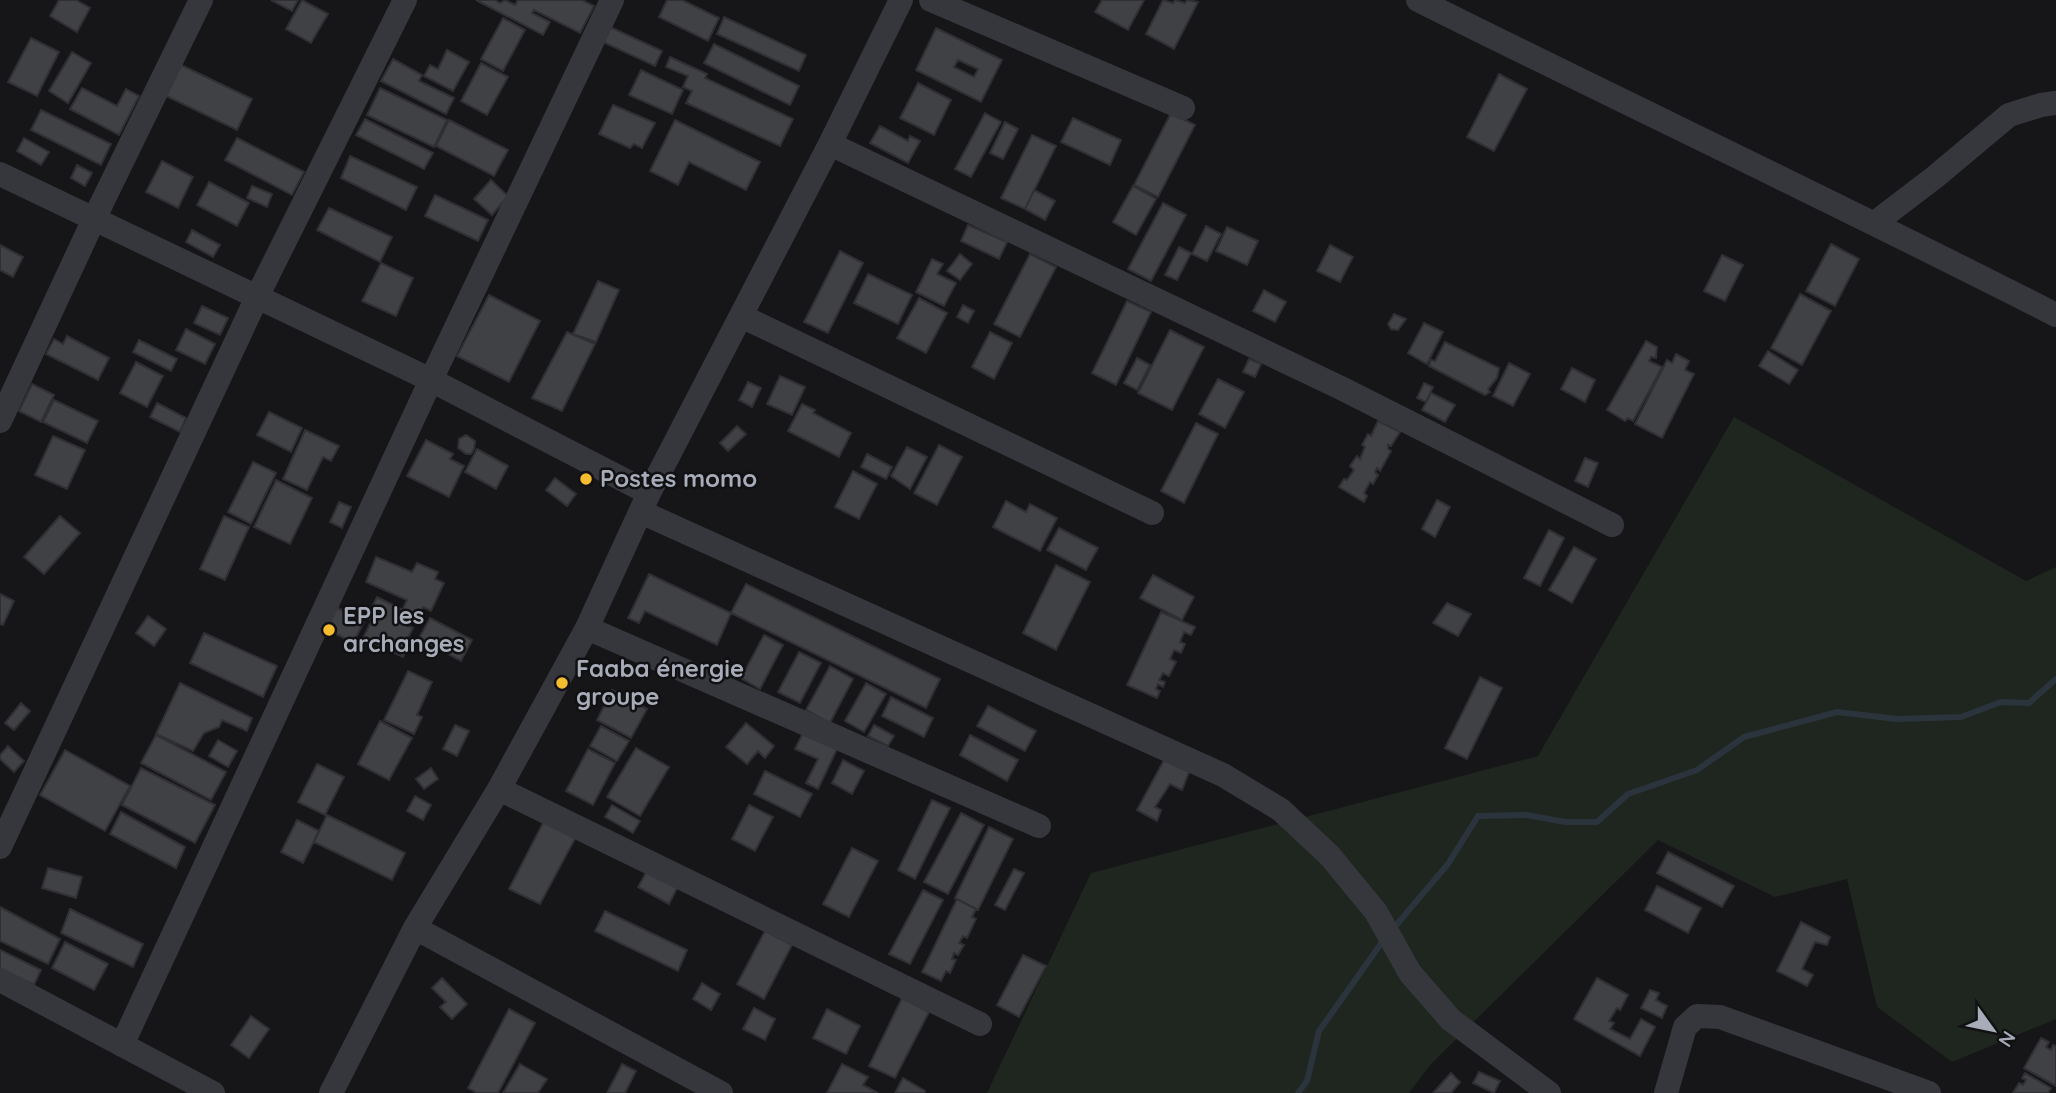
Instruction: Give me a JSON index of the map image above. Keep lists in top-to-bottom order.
{
  "places": ["Postes momo", "EPP les archanges", "Faaba énergie groupe"],
  "north": "bottom right"
}
